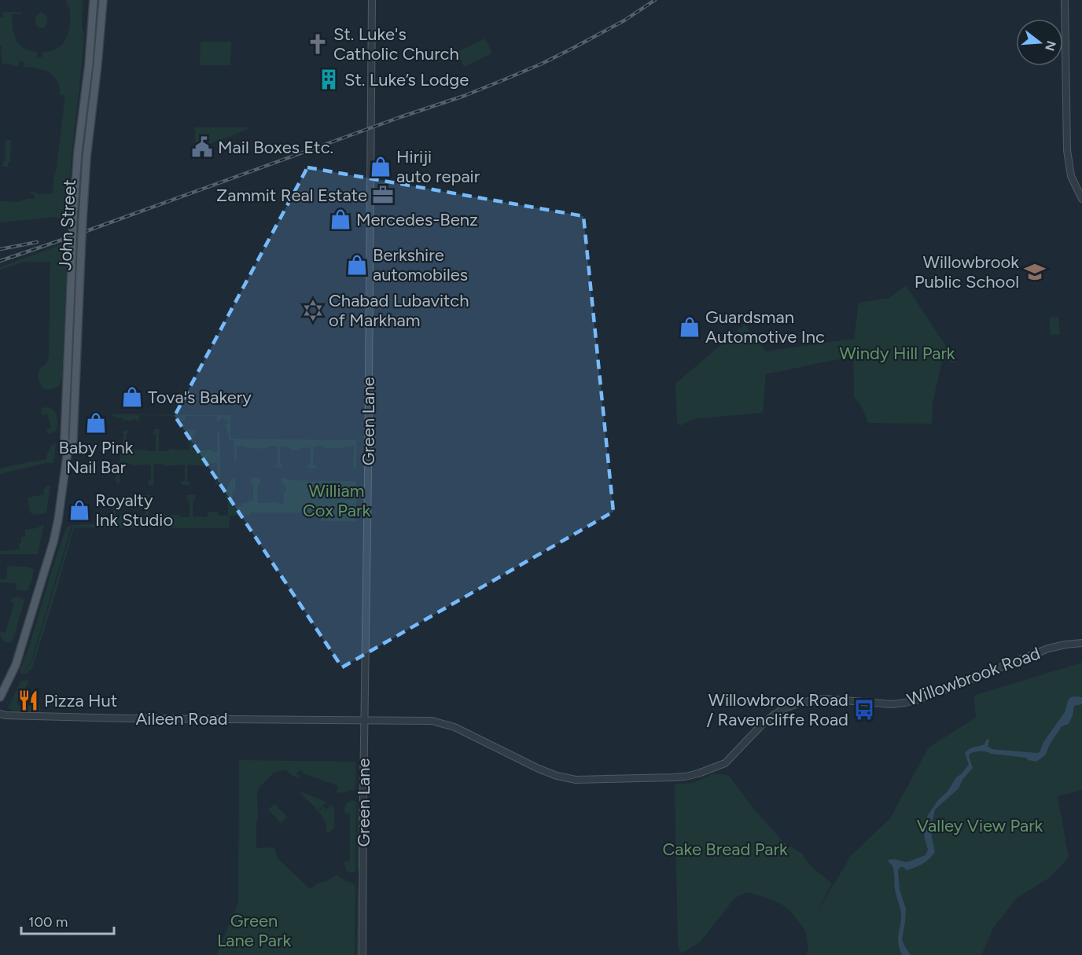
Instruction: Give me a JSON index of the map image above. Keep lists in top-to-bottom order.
{
  "streets": {
    "main road": ["John Street"],
    "street": ["Green Lane", "Willowbrook Road", "Aileen Road"]
  },
  "crossings": [
    ["Green Lane", "Willowbrook Road"],
    ["Green Lane", "Aileen Road"],
    ["Willowbrook Road", "Aileen Road"]
  ],
  "parks": [
    "Windy Hill Park",
    "William Cox Park",
    "Valley View Park",
    "Cake Bread Park",
    "Green Lane Park"
  ],
  "places": {
    "church": ["St. Luke's Catholic Church"],
    "building": ["St. Luke’s Lodge"],
    "public building": ["Mail Boxes Etc."],
    "shop": [
      "Hiriji auto repair",
      "Mercedes-Benz",
      "Berkshire automobiles",
      "Guardsman Automotive Inc",
      "Tova's Bakery",
      "Baby Pink Nail Bar",
      "Royalty Ink Studio"
    ],
    "office": ["Zammit Real Estate"],
    "school or university": ["Willowbrook Public School"],
    "synagogue": ["Chabad Lubavitch of Markham"],
    "restaurant": ["Pizza Hut"],
    "bus stop": ["Willowbrook Road / Ravencliffe Road"]
  },
  "scale_bar": "100 m",
  "north": "right"
}
